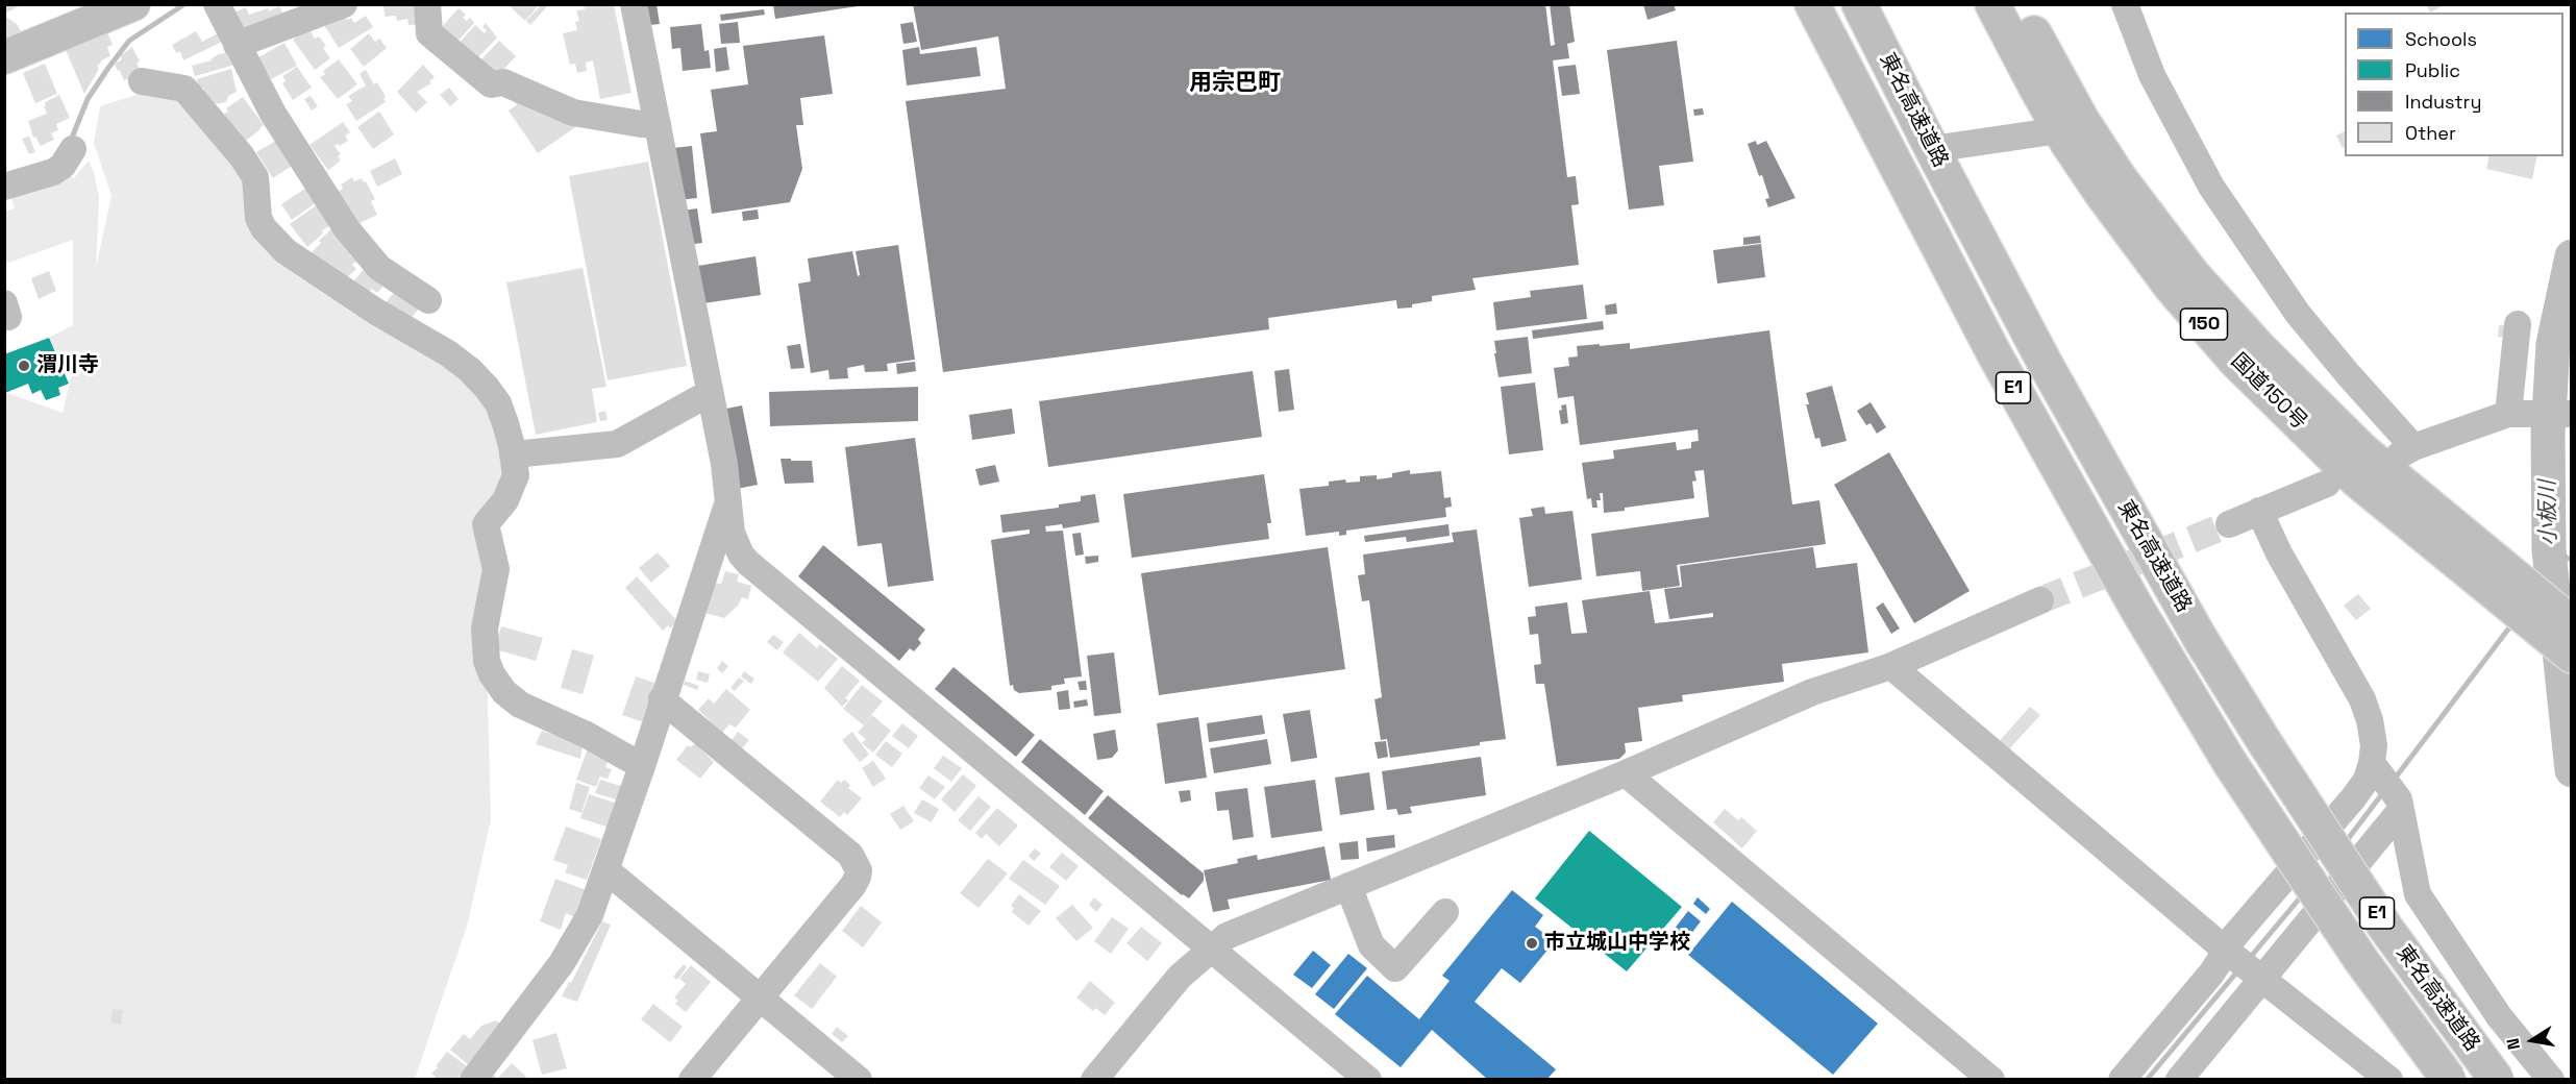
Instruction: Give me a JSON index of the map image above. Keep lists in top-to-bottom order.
{
  "streets": {
    "highway": [
      "東名高速道路",
      "150",
      "E1",
      "国道150号"
    ]
  },
  "districts": ["用宗巴町"],
  "water": ["小板川"],
  "places": ["渭川寺", "市立城山中学校"],
  "legend": [
    "Schools",
    "Public",
    "Industry",
    "Other"
  ],
  "north": "left"
}
